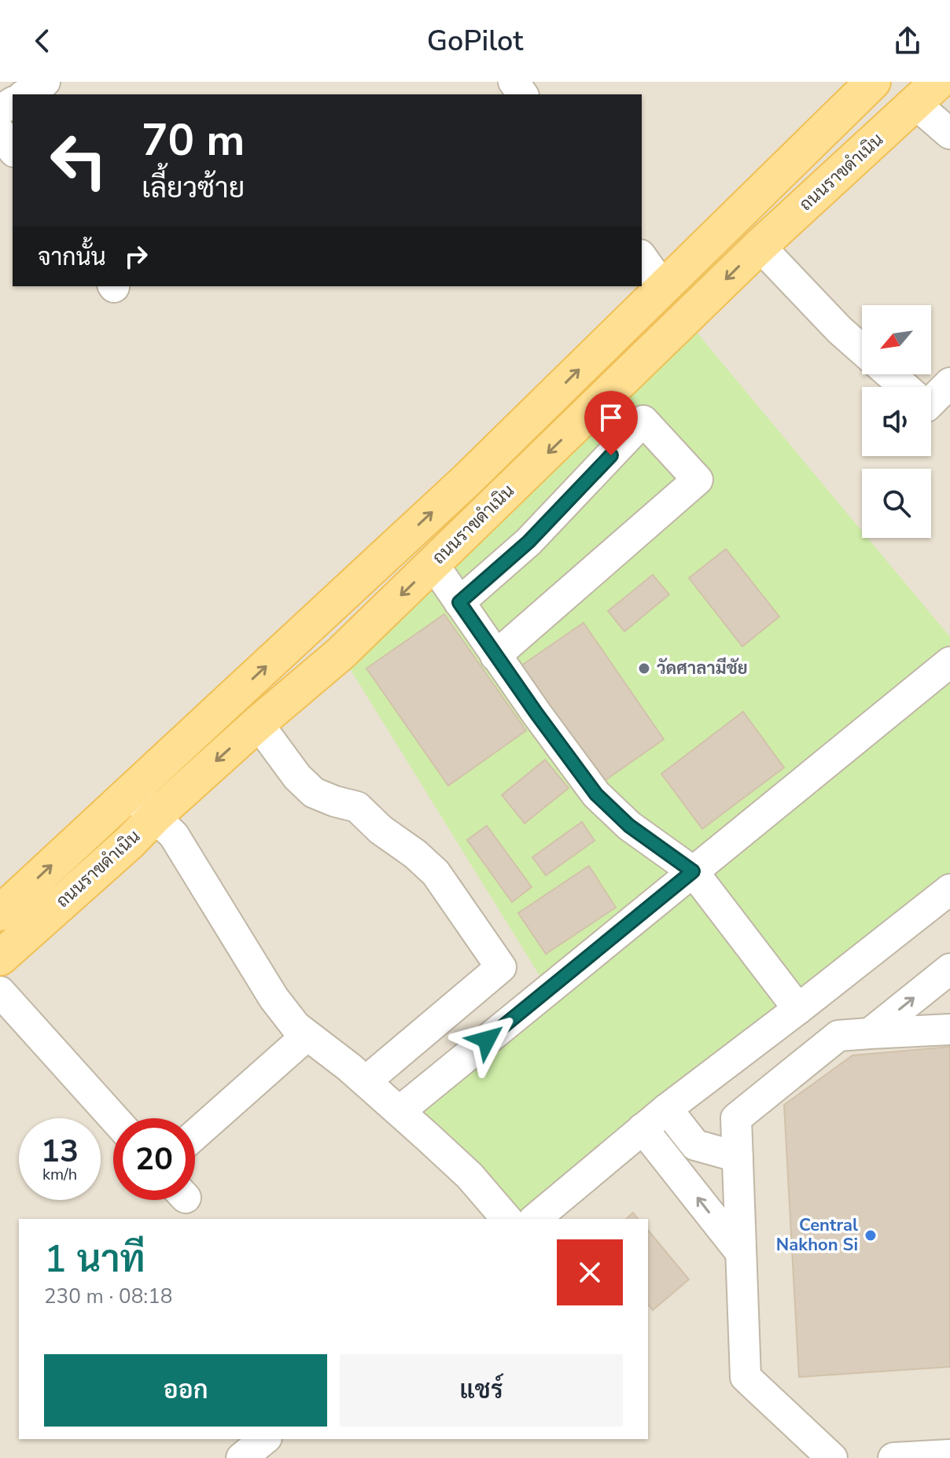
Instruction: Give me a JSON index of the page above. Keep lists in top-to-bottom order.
{
  "streets": {
    "main road": ["ถนนราขดำเนิน"]
  },
  "places": ["วัดศาลามีชัย", "Central Nakhon Si"],
  "north": "bottom left",
  "page": {
    "header": "GoPilot",
    "turn": ["70 m", "เลี้ยวซ้าย"],
    "then": "จากนั้น",
    "speed": "13 km/h",
    "limit": "20",
    "heading": ["1 นาที", "230 m · 08:18"],
    "buttons": ["ออก", "แชร์"]
  }
}
